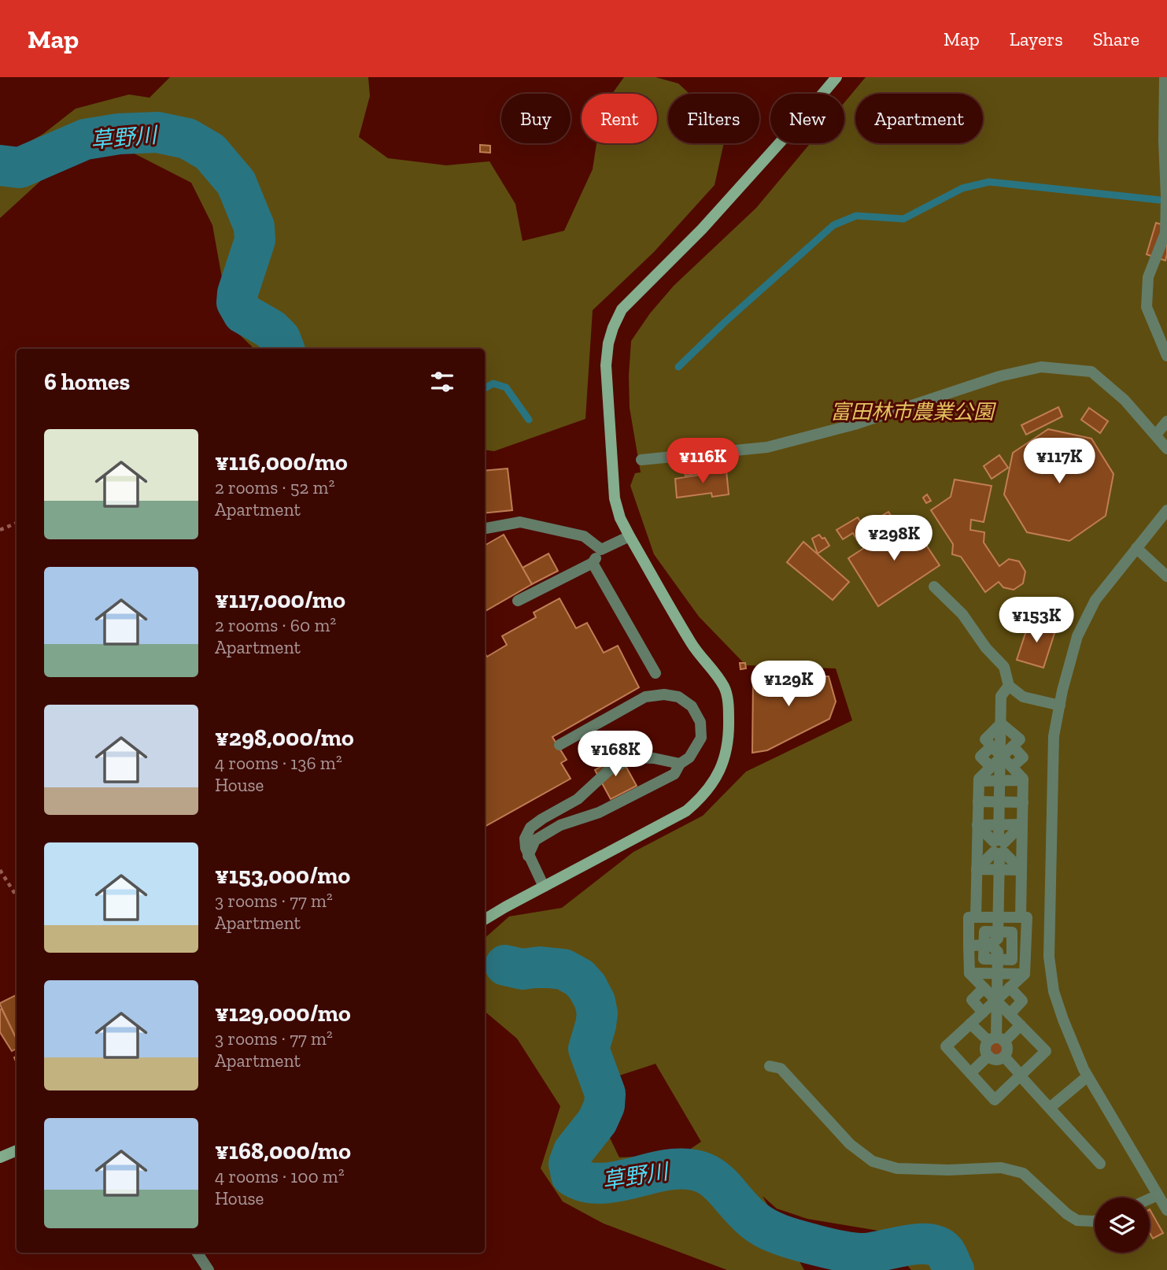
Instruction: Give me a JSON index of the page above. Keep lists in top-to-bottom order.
{
  "water": ["草野川"],
  "parks": ["富田林市農業公園"],
  "page": {
    "header": "Map",
    "nav": ["Map", "Layers", "Share"],
    "chip": [
      "Buy",
      "Rent",
      "Filters",
      "New",
      "Apartment"
    ],
    "heading": "6 homes",
    "list": [
      {
        "name": "¥116,000/mo",
        "note": "2 rooms · 52 m² · Apartment"
      },
      {
        "name": "¥117,000/mo",
        "note": "2 rooms · 60 m² · Apartment"
      },
      {
        "name": "¥298,000/mo",
        "note": "4 rooms · 136 m² · House"
      },
      {
        "name": "¥153,000/mo",
        "note": "3 rooms · 77 m² · Apartment"
      },
      {
        "name": "¥129,000/mo",
        "note": "3 rooms · 77 m² · Apartment"
      },
      {
        "name": "¥168,000/mo",
        "note": "4 rooms · 100 m² · House"
      }
    ],
    "price": [
      "¥116K",
      "¥117K",
      "¥298K",
      "¥153K",
      "¥129K",
      "¥168K"
    ]
  }
}
